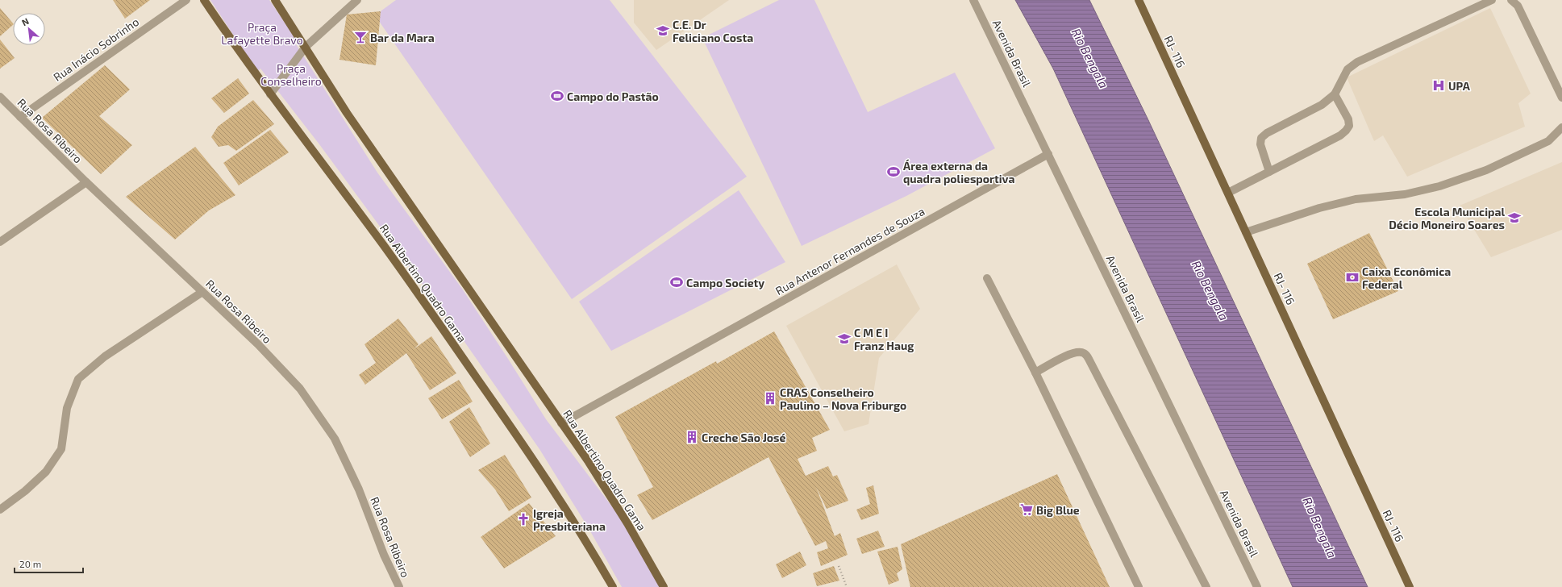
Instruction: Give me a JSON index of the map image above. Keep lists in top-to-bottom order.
{
  "streets": {
    "main road": ["RJ- 116", "Rua Albertino Quadro Gama"],
    "street": [
      "Rua Inácio Sobrinho",
      "Avenida Brasil",
      "Rua Rosa Ribeiro",
      "Rua Antenor Fernandes de Souza"
    ]
  },
  "crossings": [
    ["Rua Inácio Sobrinho", "Rua Rosa Ribeiro"],
    ["Avenida Brasil", "Rua Antenor Fernandes de Souza"],
    ["Rua Antenor Fernandes de Souza", "Rua Albertino Quadro Gama"]
  ],
  "water": ["Rio Bengala"],
  "parks": ["Praça Lafayette Bravo", "Praça Conselheiro"],
  "places": {
    "school or university": ["C.E. Dr Feliciano Costa", "Escola Municipal Décio Moneiro Soares", "C M E I Franz Haug"],
    "bar": ["Bar da Mara"],
    "hospital": ["UPA"],
    "sports": ["Campo do Pastão", "Área externa da quadra poliesportiva", "Campo Society"],
    "bank": ["Caixa Econômica Federal"],
    "building": ["CRAS Conselheiro Paulino – Nova Friburgo", "Creche São José"],
    "supermarket": ["Big Blue"],
    "church": ["Igreja Presbiteriana"]
  },
  "scale_bar": "20 m",
  "north": "top left"
}
